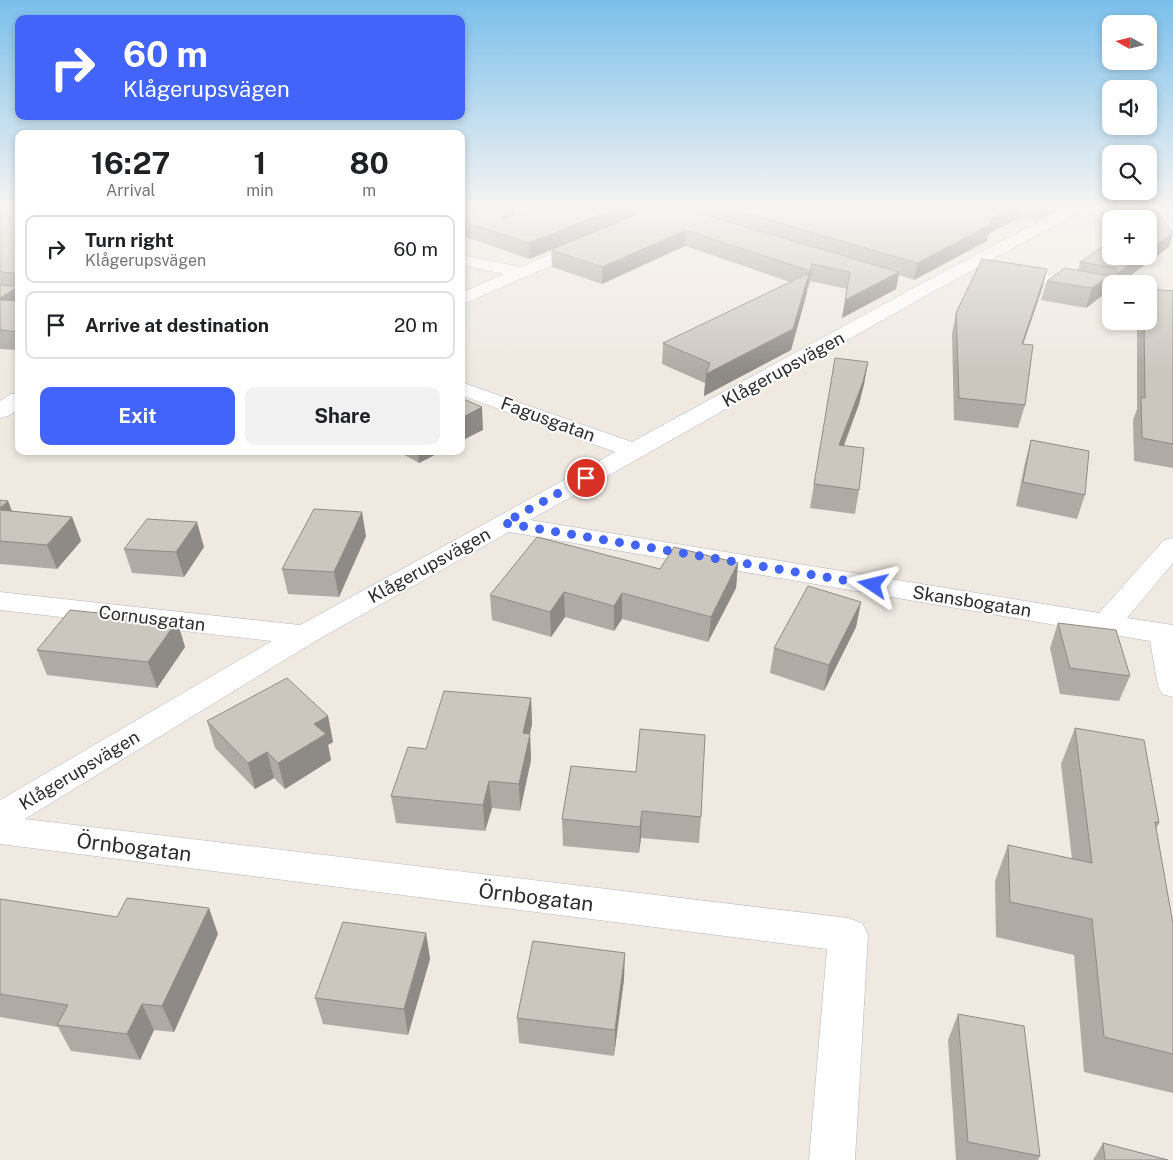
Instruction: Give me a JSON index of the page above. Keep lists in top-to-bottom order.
{
  "streets": {
    "street": [
      "Klågerupsvägen",
      "Fagusgatan",
      "Skansbogatan",
      "Cornusgatan",
      "Örnbogatan"
    ]
  },
  "crossings": [
    ["Klågerupsvägen", "Fagusgatan"],
    ["Klågerupsvägen", "Skansbogatan"],
    ["Klågerupsvägen", "Cornusgatan"]
  ],
  "north": "left",
  "page": {
    "map_buttons": ["+", "−"],
    "turn": ["60 m", "Klågerupsvägen"],
    "eta": [
      "16:27",
      "Arrival",
      "1",
      "min",
      "80",
      "m"
    ],
    "list": [
      {
        "name": "Turn right",
        "note": "Klågerupsvägen",
        "value": "60 m"
      },
      {
        "name": "Arrive at destination",
        "value": "20 m"
      }
    ],
    "buttons": ["Exit", "Share"]
  }
}
